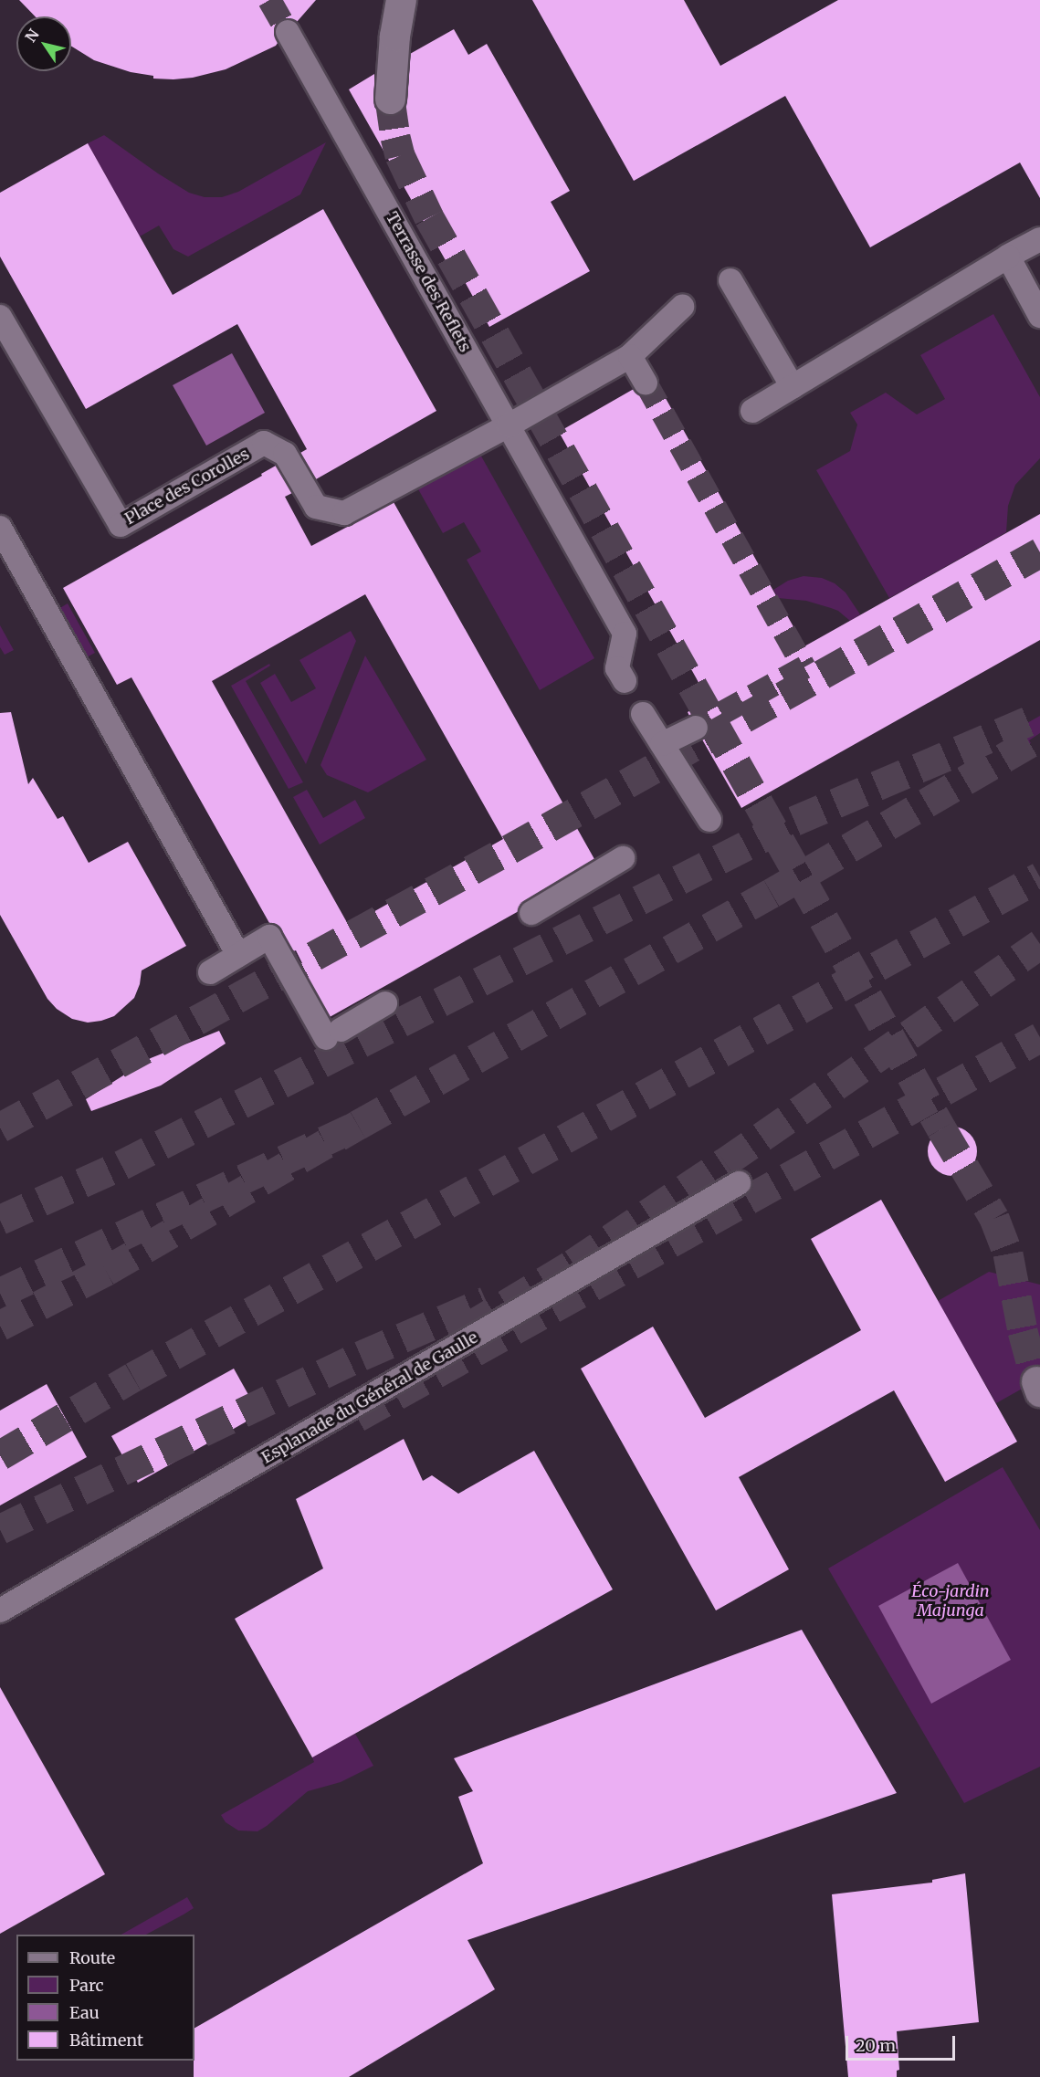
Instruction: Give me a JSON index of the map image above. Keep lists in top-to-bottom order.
{
  "streets": {
    "street": ["Terrasse des Reflets", "Place des Corolles", "Esplanade du Général de Gaulle"]
  },
  "crossings": [
    ["Terrasse des Reflets", "Place des Corolles"]
  ],
  "parks": ["Éco-jardin Majunga"],
  "legend": [
    "Route",
    "Parc",
    "Eau",
    "Bâtiment"
  ],
  "scale_bar": "20 m",
  "north": "top left"
}
